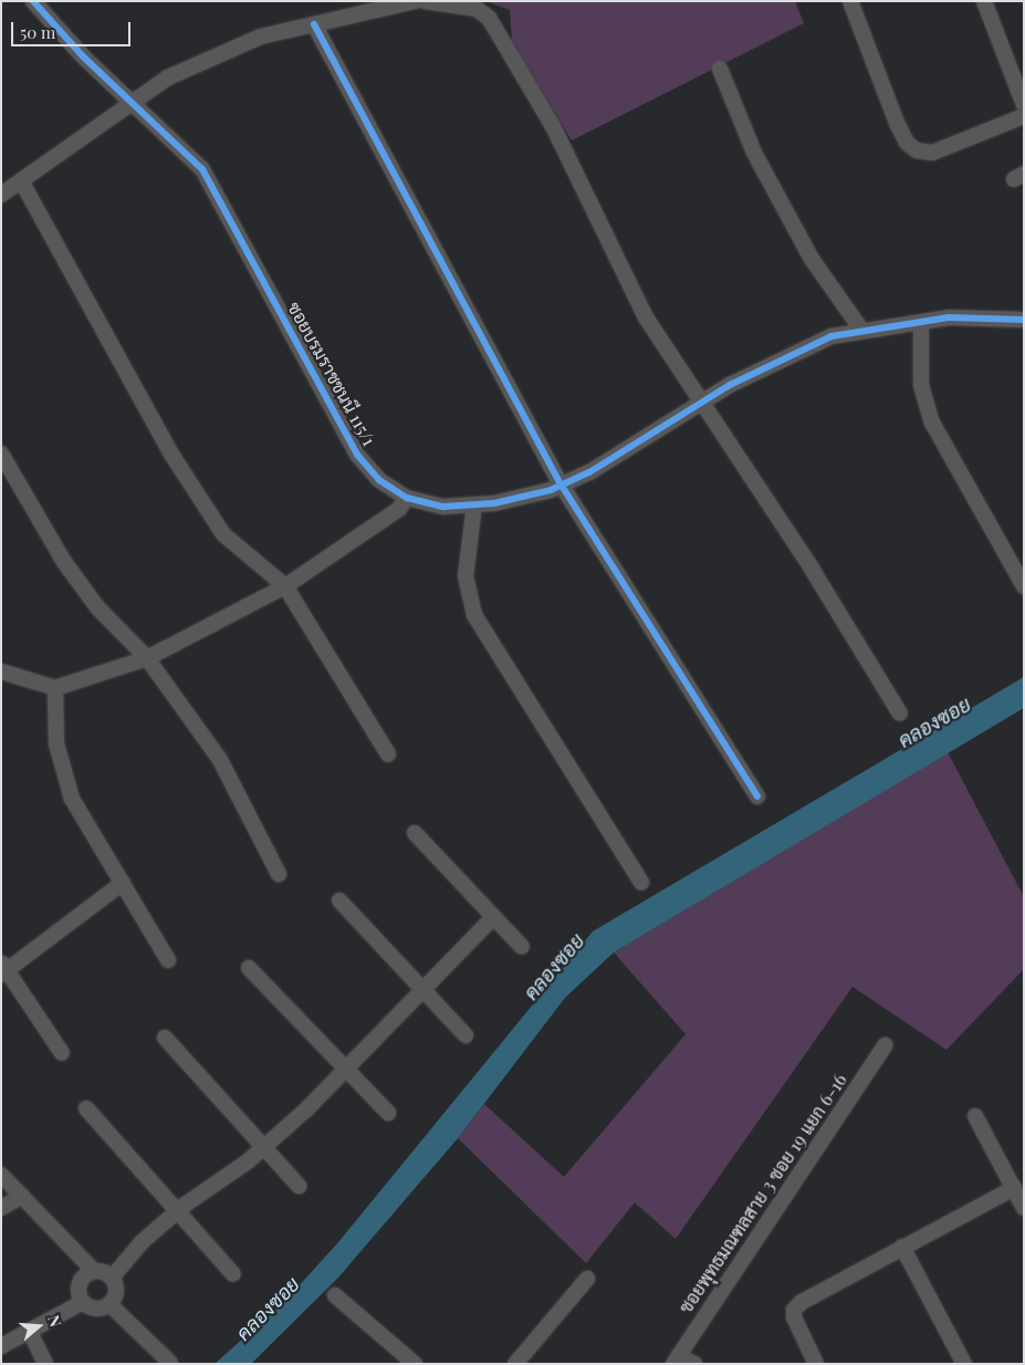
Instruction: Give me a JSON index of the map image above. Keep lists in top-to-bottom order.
{
  "streets": {
    "street": ["ซอยบรมราชชนนี 115/1", "ซอยพุทธมณฑลสาย 3 ซอย 19 แยก 6-16"]
  },
  "water": ["คลองซอย"],
  "scale_bar": "50 m",
  "north": "right"
}
